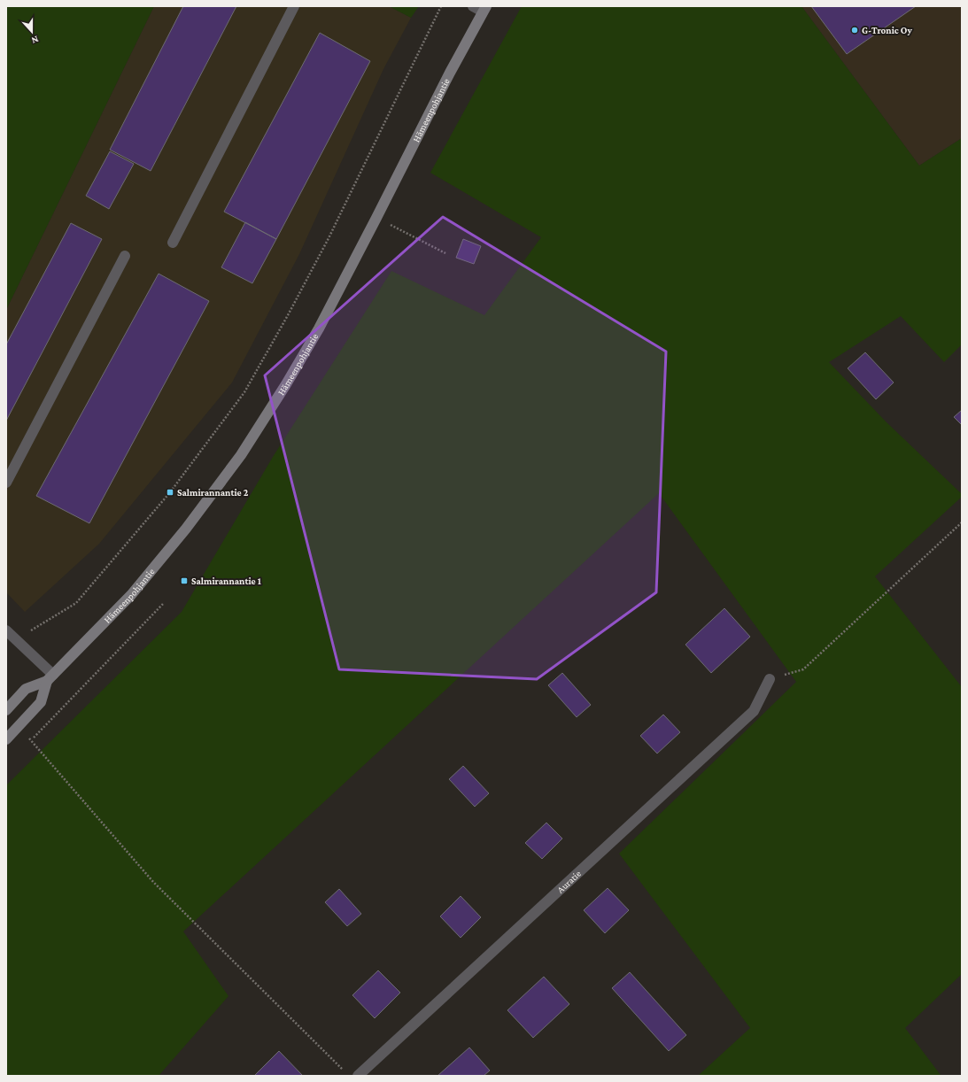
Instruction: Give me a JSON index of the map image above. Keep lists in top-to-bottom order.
{
  "streets": {
    "main road": ["Hämeenpohjantie"],
    "street": ["Auratie"]
  },
  "places": {
    "other": ["G-Tronic Oy"],
    "transit": ["Salmirannantie 2", "Salmirannantie 1"]
  },
  "north": "bottom"
}
